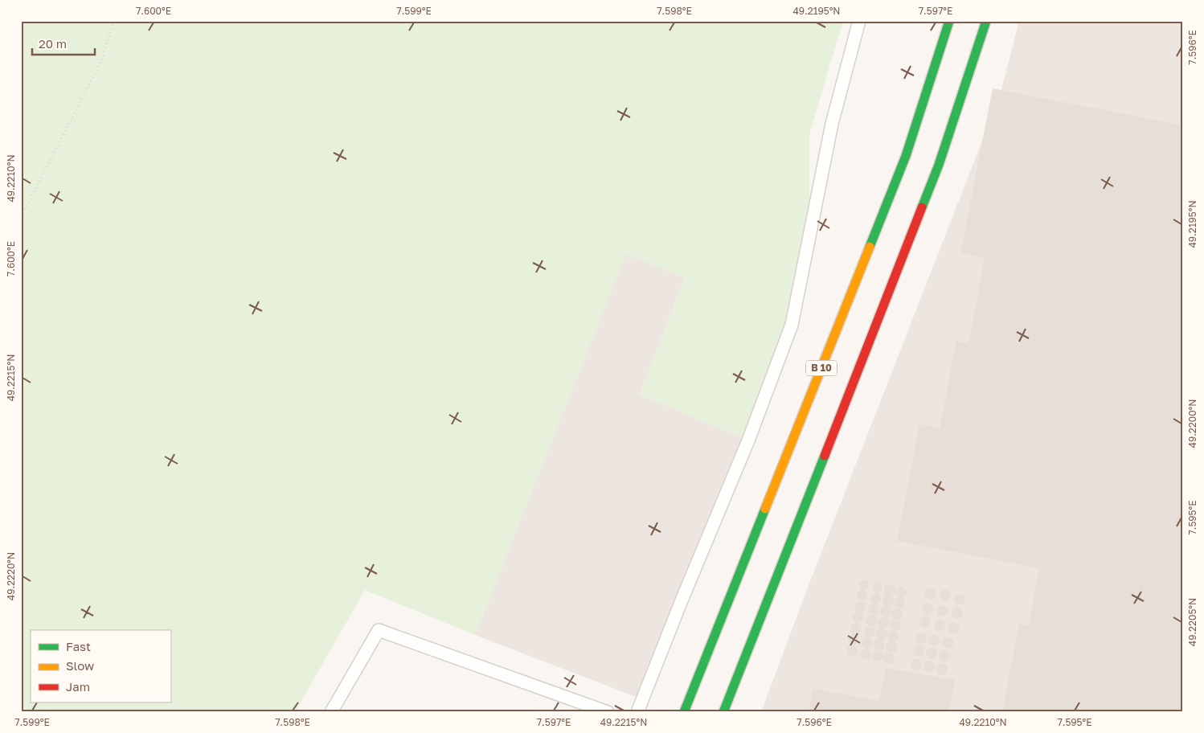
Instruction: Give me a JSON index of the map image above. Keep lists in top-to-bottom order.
{
  "streets": {
    "highway": ["B 10"]
  },
  "legend": ["Fast", "Slow", "Jam"],
  "scale_bar": "20 m",
  "coordinates": [
    "7.600°E",
    "7.599°E",
    "7.598°E",
    "49.2195°N",
    "7.597°E",
    "7.596°E",
    "49.2210°N",
    "49.2215°N",
    "49.2200°N",
    "7.595°E",
    "49.2220°N",
    "49.2205°N"
  ]
}
